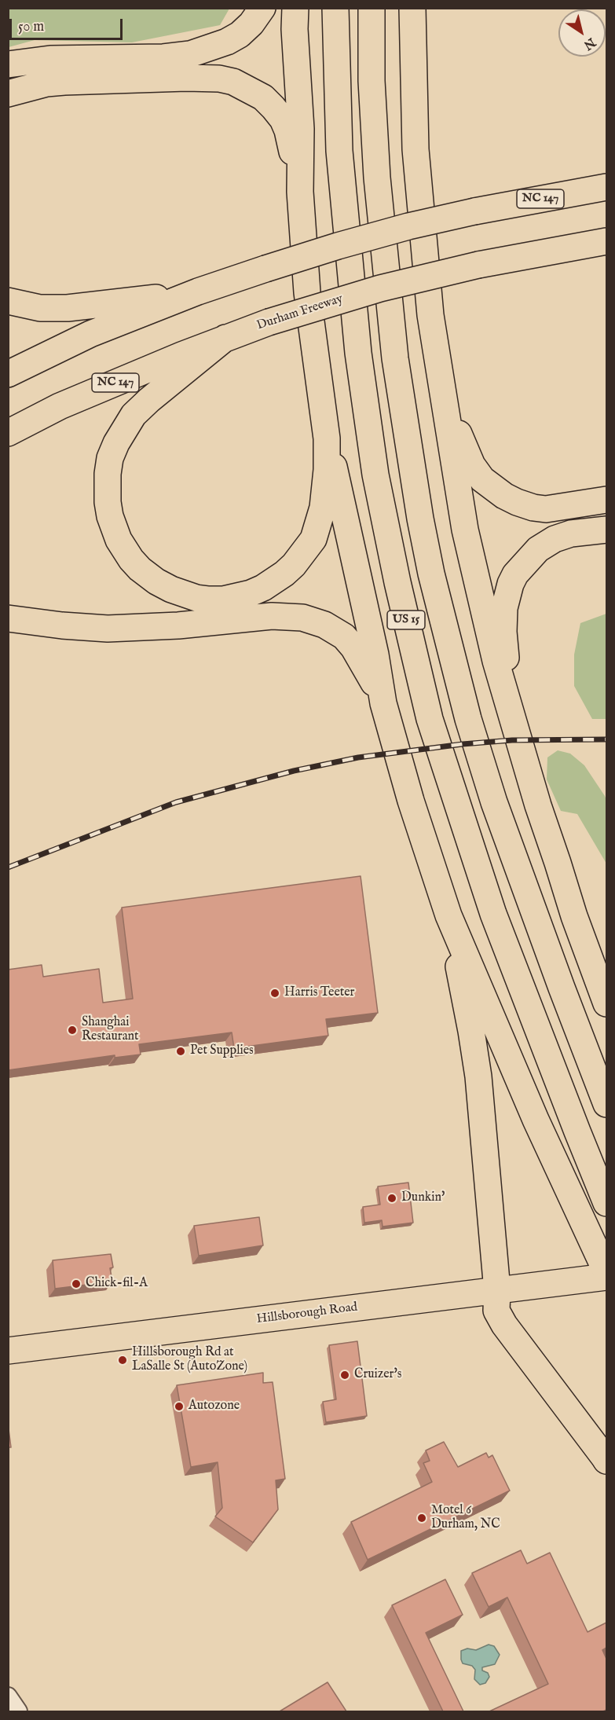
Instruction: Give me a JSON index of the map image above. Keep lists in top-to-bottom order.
{
  "streets": {
    "main road": [
      "NC 147",
      "Durham Freeway",
      "US 15",
      "Hillsborough Road"
    ]
  },
  "places": [
    "Harris Teeter",
    "Shanghai Restaurant",
    "Pet Supplies",
    "Dunkin'",
    "Chick-fil-A",
    "Hillsborough Rd at LaSalle St (AutoZone)",
    "Cruizer's",
    "Autozone",
    "Motel 6 Durham, NC"
  ],
  "scale_bar": "50 m",
  "north": "bottom right"
}
